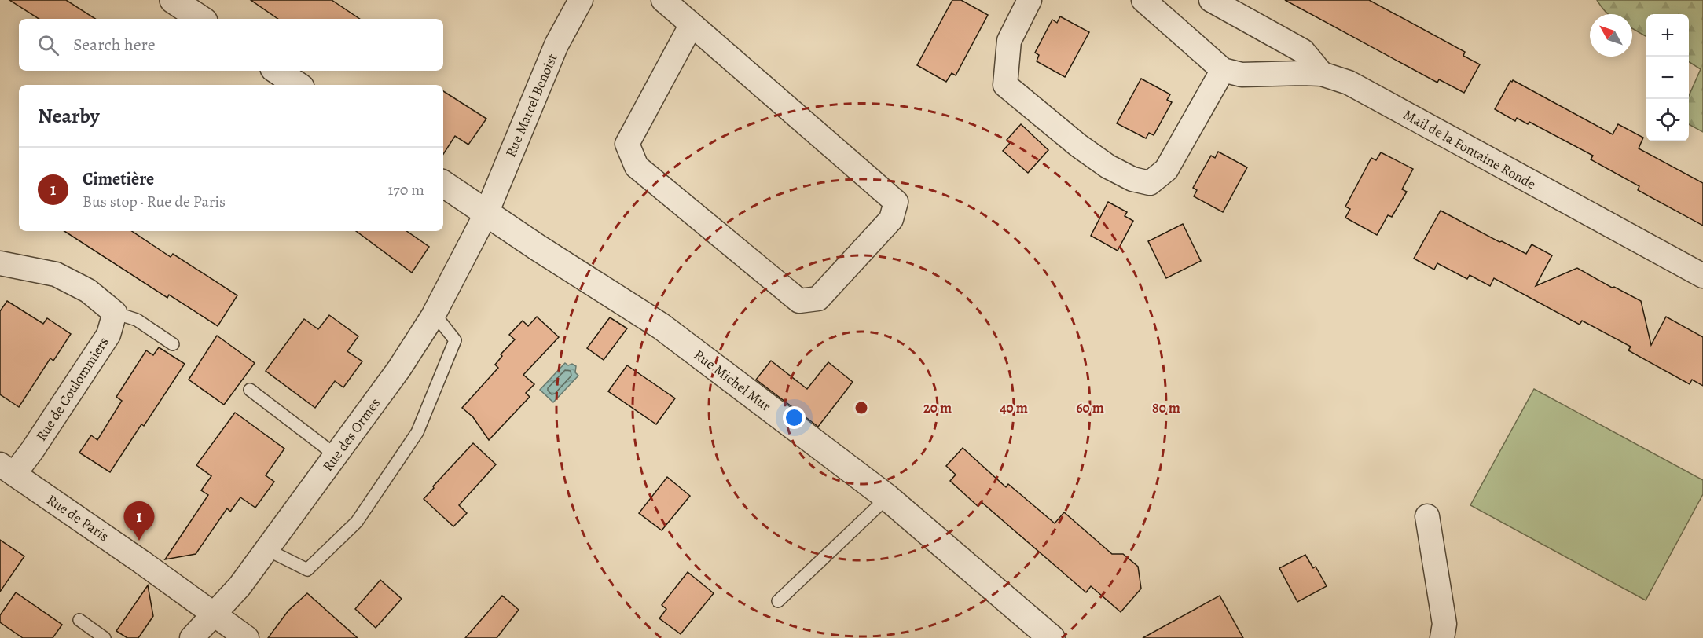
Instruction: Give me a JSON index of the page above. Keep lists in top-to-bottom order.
{
  "streets": {
    "street": [
      "Rue Marcel Benoist",
      "Mail de la Fontaine Ronde",
      "Rue Michel Mur",
      "Rue de Coulommiers",
      "Rue des Ormes",
      "Rue de Paris"
    ]
  },
  "crossings": [
    ["Rue Marcel Benoist", "Rue Michel Mur"],
    ["Rue Marcel Benoist", "Rue des Ormes"],
    ["Rue Michel Mur", "Rue des Ormes"],
    ["Rue de Coulommiers", "Rue de Paris"],
    ["Rue des Ormes", "Rue de Paris"]
  ],
  "north": "top left",
  "page": {
    "map_buttons": ["+", "−"],
    "search": "Search here",
    "heading": "Nearby",
    "list": [
      {
        "mark": "1",
        "name": "Cimetière",
        "note": "Bus stop · Rue de Paris",
        "value": "170 m"
      }
    ],
    "pins": "1"
  },
  "rings": [
    "20 m",
    "40 m",
    "60 m",
    "80 m"
  ]
}
